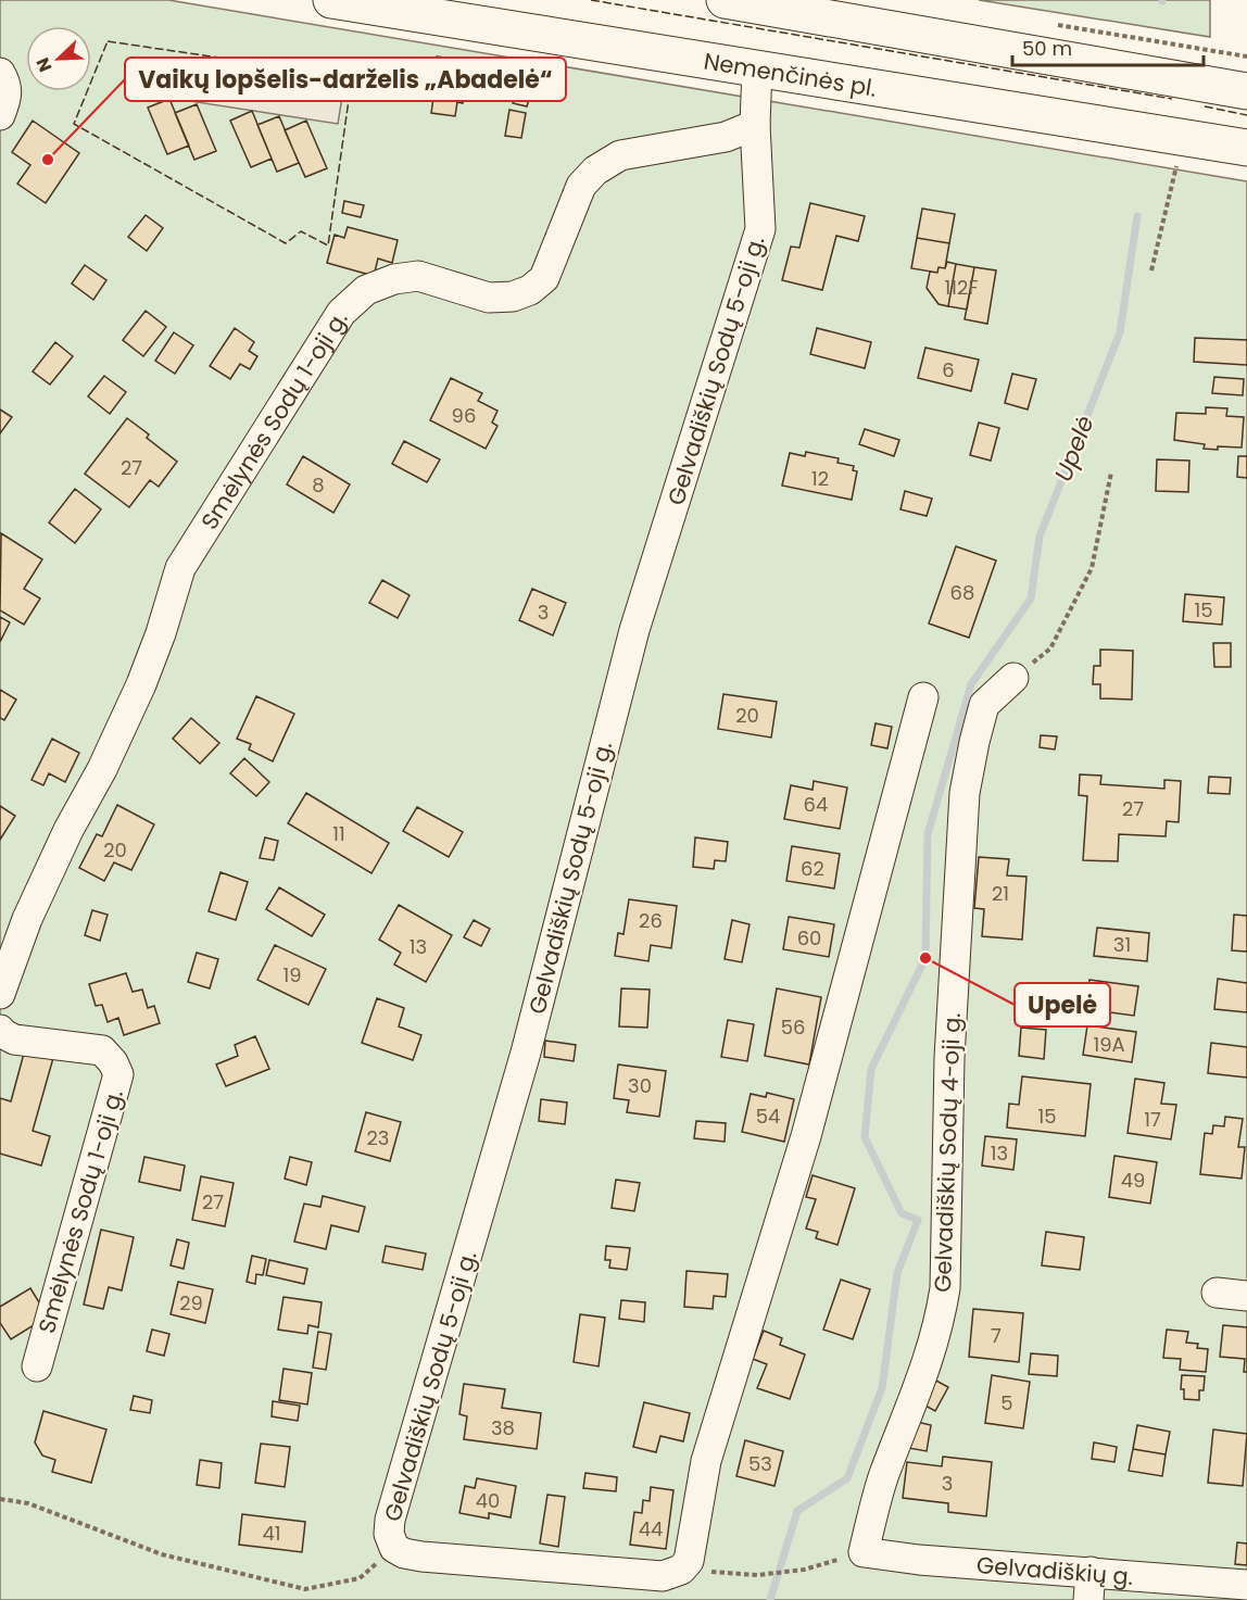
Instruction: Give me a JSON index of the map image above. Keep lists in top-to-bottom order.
{
  "streets": {
    "main road": ["Nemenčinės pl."],
    "street": [
      "Gelvadiškių Sodų 5-oji g.",
      "Smėlynės Sodų 1-oji g.",
      "Gelvadiškių Sodų 4-oji g.",
      "Gelvadiškių g."
    ]
  },
  "crossings": [
    ["Nemenčinės pl.", "Gelvadiškių Sodų 5-oji g."],
    ["Gelvadiškių Sodų 5-oji g.", "Smėlynės Sodų 1-oji g."],
    ["Gelvadiškių Sodų 4-oji g.", "Gelvadiškių g."]
  ],
  "water": ["Upelė"],
  "places": ["Vaikų lopšelis-darželis „Abadelė“", "Upelė"],
  "house_numbers": [
    "112F",
    "6",
    "96",
    "27",
    "12",
    "8",
    "68",
    "15",
    "3",
    "20",
    "64",
    "27",
    "11",
    "20",
    "62",
    "21",
    "26",
    "60",
    "31",
    "13",
    "19",
    "56",
    "19A",
    "30",
    "54",
    "15",
    "17",
    "23",
    "13",
    "49",
    "27",
    "29",
    "7",
    "5",
    "38",
    "53",
    "3",
    "40",
    "44",
    "41"
  ],
  "scale_bar": "50 m",
  "north": "bottom left"
}
